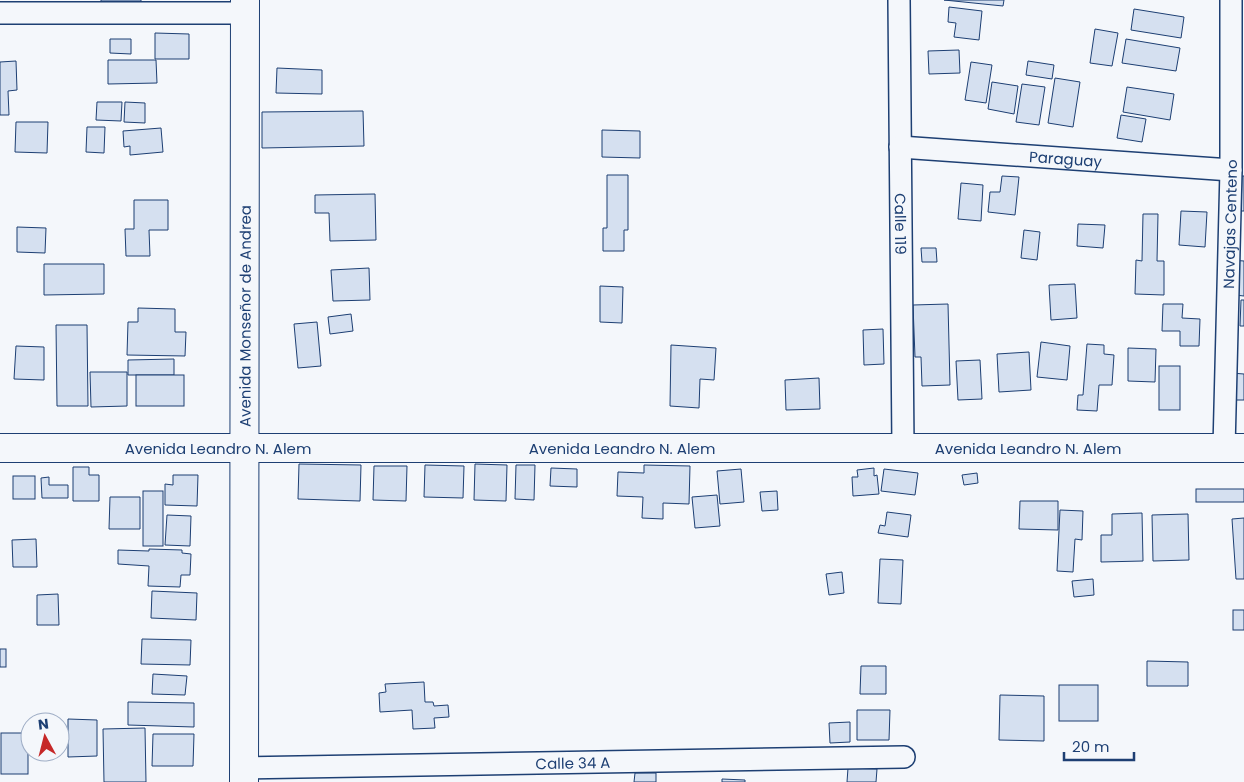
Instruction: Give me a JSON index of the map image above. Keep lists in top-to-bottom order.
{
  "streets": {
    "main road": ["Avenida Monseñor de Andrea", "Avenida Leandro N. Alem"],
    "street": [
      "Paraguay",
      "Calle 119",
      "Navajas Centeno",
      "Calle 34 A"
    ]
  },
  "crossings": [
    ["Paraguay", "Calle 119"],
    ["Paraguay", "Navajas Centeno"],
    ["Calle 119", "Avenida Leandro N. Alem"],
    ["Navajas Centeno", "Avenida Leandro N. Alem"],
    ["Avenida Monseñor de Andrea", "Avenida Leandro N. Alem"],
    ["Avenida Monseñor de Andrea", "Calle 34 A"]
  ],
  "scale_bar": "20 m",
  "north": "top"
}
